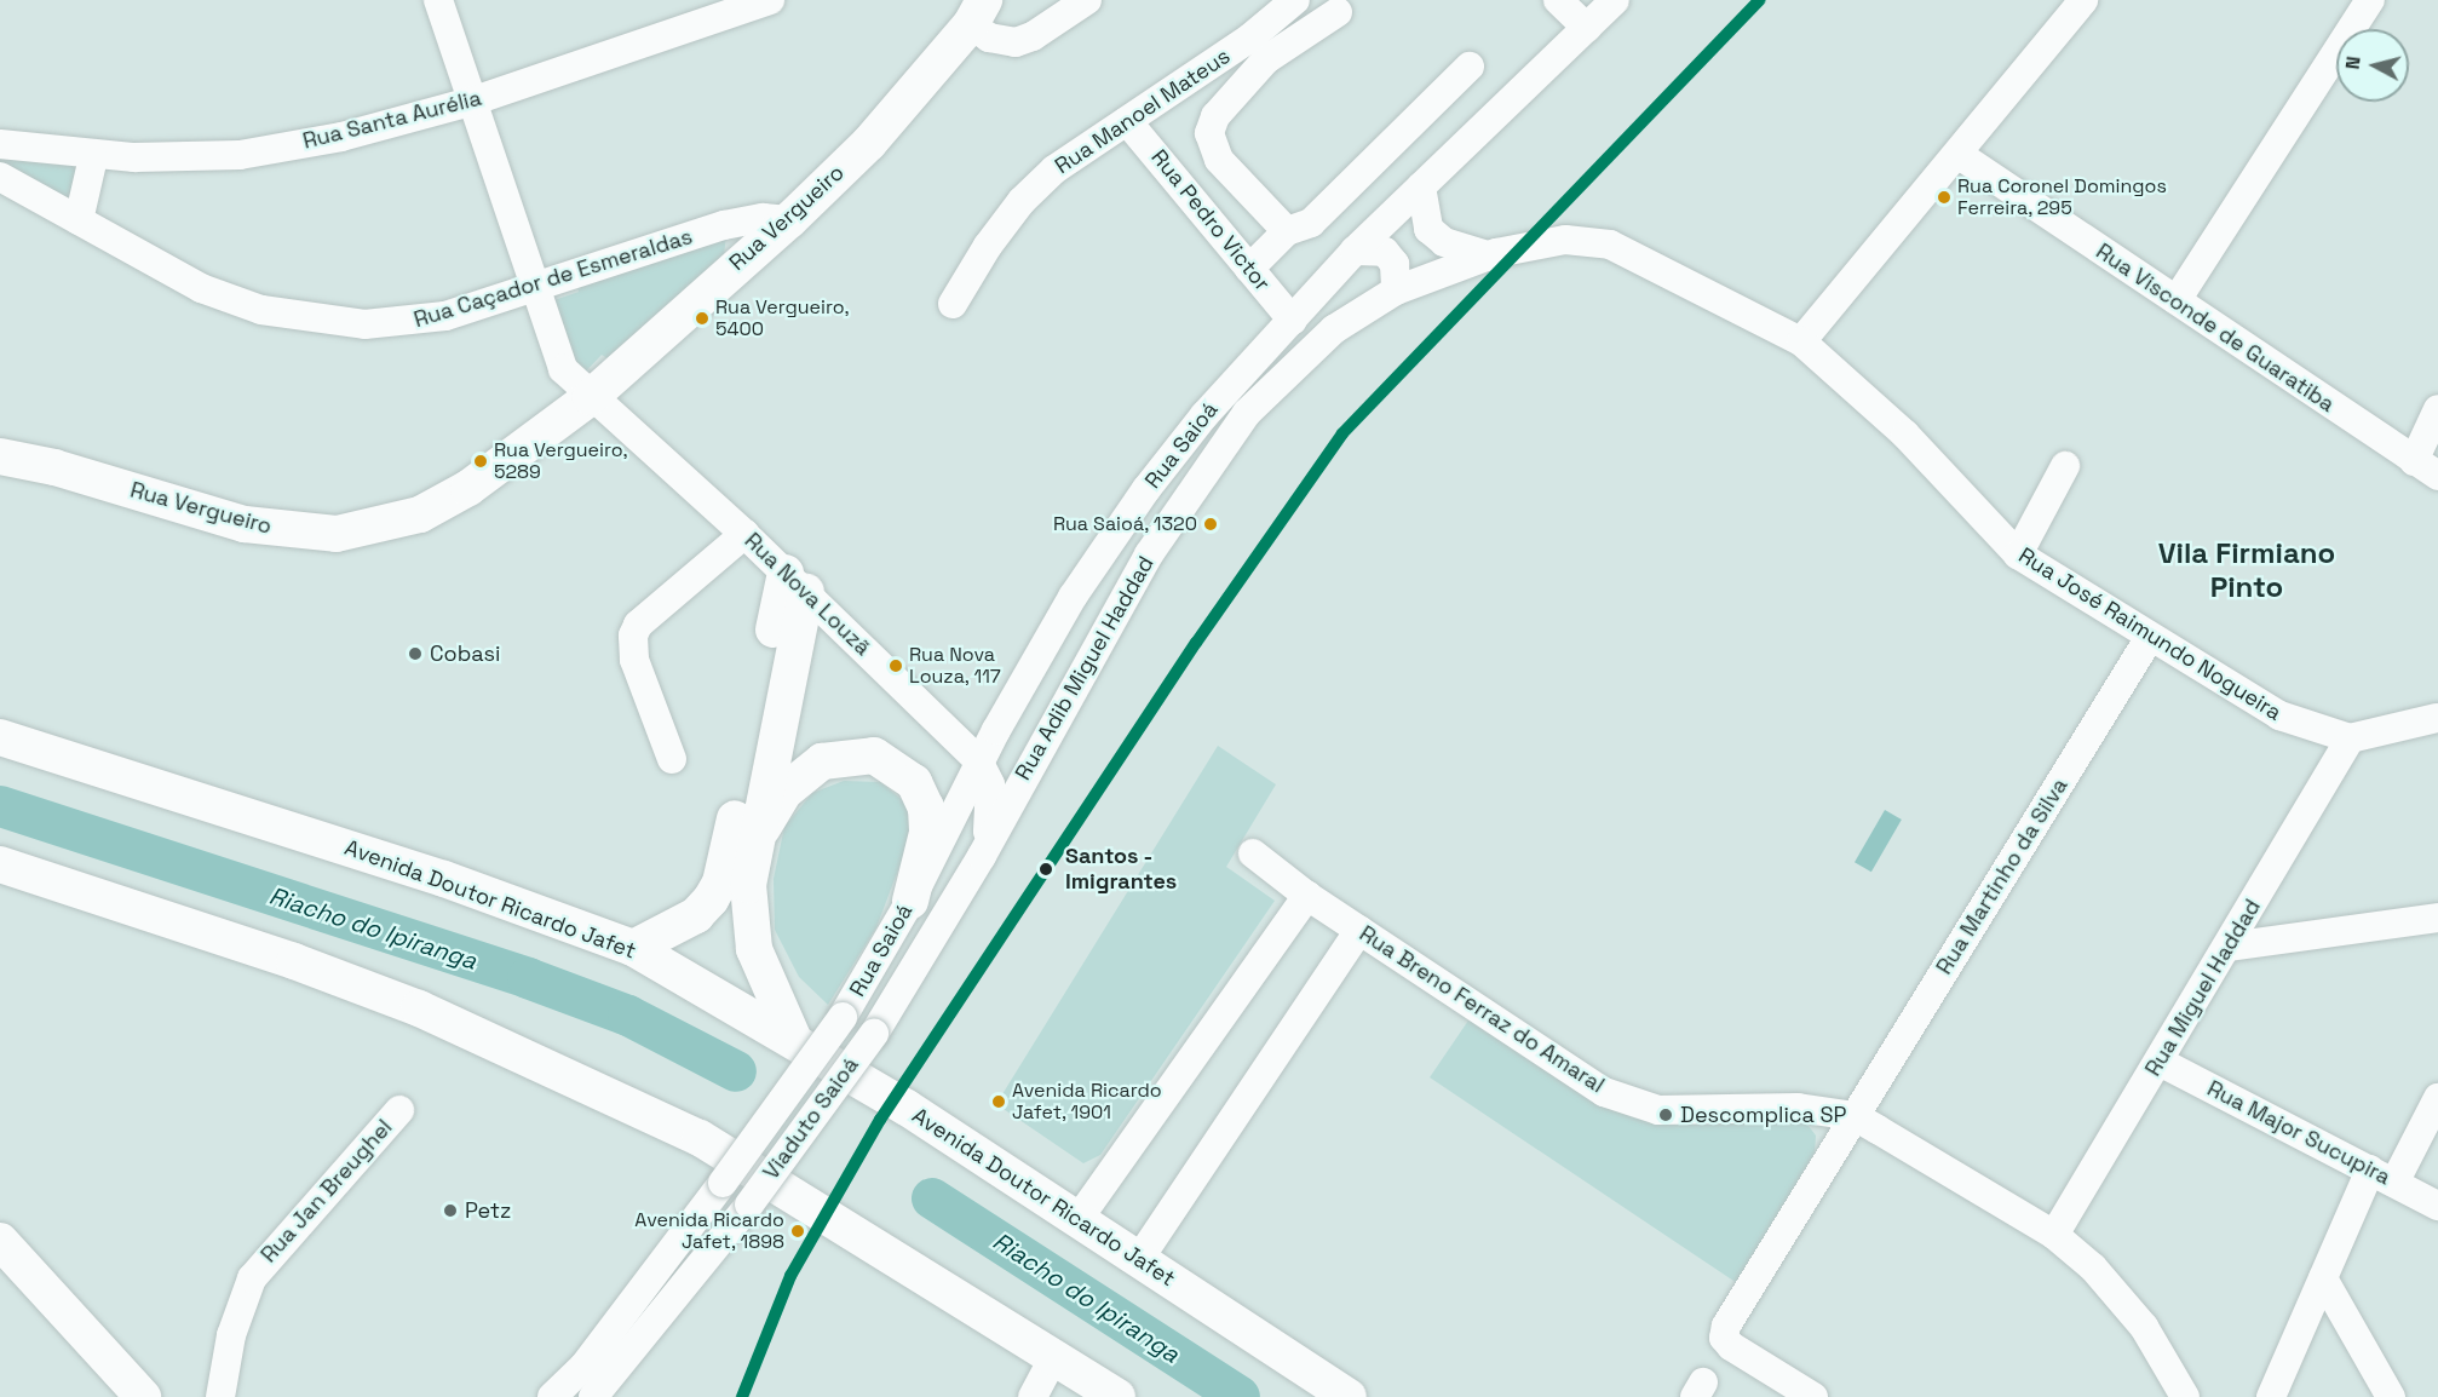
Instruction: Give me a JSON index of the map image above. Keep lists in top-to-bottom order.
{
  "streets": {
    "main road": ["Rua Vergueiro", "Avenida Doutor Ricardo Jafet"],
    "street": [
      "Rua Manoel Mateus",
      "Rua Santa Aurélia",
      "Rua Pedro Victor",
      "Rua Caçador de Esmeraldas",
      "Rua Visconde de Guaratiba",
      "Rua Saioá",
      "Rua Nova Louzã",
      "Rua José Raimundo Nogueira",
      "Rua Adib Miguel Haddad",
      "Rua Martinho da Silva",
      "Rua Miguel Haddad",
      "Rua Breno Ferraz do Amaral",
      "Viaduto Saioá",
      "Rua Major Sucupira",
      "Rua Jan Breughel"
    ]
  },
  "crossings": [
    ["Rua Manoel Mateus", "Rua Pedro Victor"],
    ["Rua Santa Aurélia", "Rua Nova Louzã"],
    ["Rua Vergueiro", "Rua Caçador de Esmeraldas"],
    ["Rua Vergueiro", "Rua Nova Louzã"],
    ["Rua Pedro Victor", "Rua Saioá"],
    ["Rua Caçador de Esmeraldas", "Rua Nova Louzã"],
    ["Rua Saioá", "Rua Nova Louzã"],
    ["Rua Saioá", "Viaduto Saioá"],
    ["Rua Nova Louzã", "Rua Adib Miguel Haddad"],
    ["Rua José Raimundo Nogueira", "Rua Adib Miguel Haddad"],
    ["Rua José Raimundo Nogueira", "Rua Martinho da Silva"],
    ["Rua José Raimundo Nogueira", "Rua Miguel Haddad"],
    ["Rua Adib Miguel Haddad", "Viaduto Saioá"],
    ["Rua Martinho da Silva", "Rua Breno Ferraz do Amaral"],
    ["Rua Miguel Haddad", "Rua Breno Ferraz do Amaral"],
    ["Rua Miguel Haddad", "Rua Major Sucupira"]
  ],
  "districts": ["Vila Firmiano Pinto"],
  "water": ["Riacho do Ipiranga"],
  "places": [
    "Rua Coronel Domingos Ferreira, 295",
    "Rua Vergueiro, 5400",
    "Rua Vergueiro, 5289",
    "Rua Saioá, 1320",
    "Cobasi",
    "Rua Nova Louza, 117",
    "Santos - Imigrantes",
    "Avenida Ricardo Jafet, 1901",
    "Descomplica SP",
    "Petz",
    "Avenida Ricardo Jafet, 1898"
  ],
  "north": "left"
}
